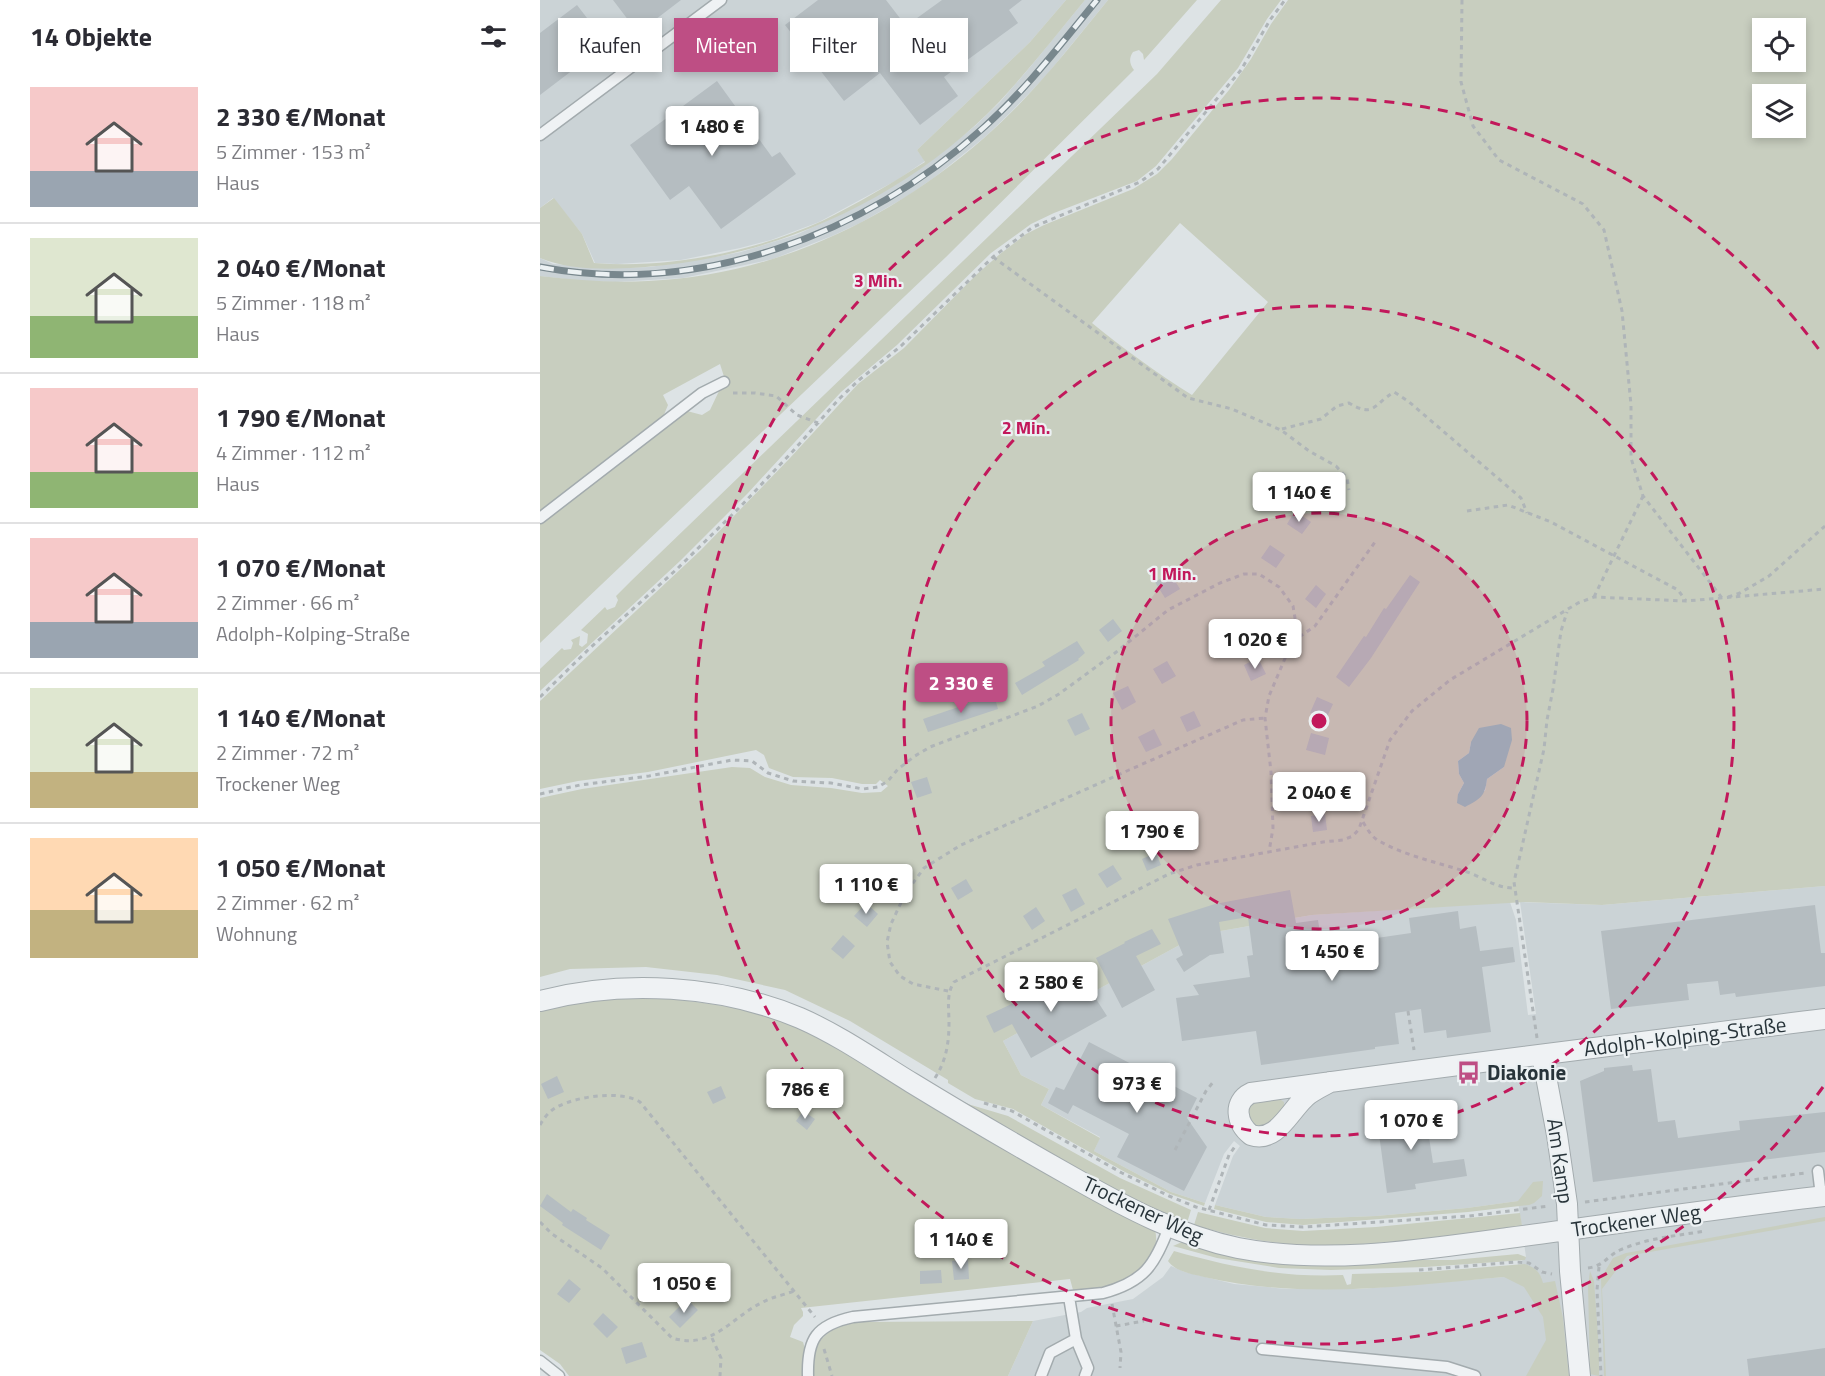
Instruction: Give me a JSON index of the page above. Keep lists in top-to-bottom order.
{
  "streets": {
    "street": ["Adolph-Kolping-Straße", "Am Kamp", "Trockener Weg"]
  },
  "crossings": [
    ["Adolph-Kolping-Straße", "Am Kamp"],
    ["Am Kamp", "Trockener Weg"]
  ],
  "places": {
    "bus stop": ["Diakonie"]
  },
  "page": {
    "heading": "14 Objekte",
    "chip": [
      "Kaufen",
      "Mieten",
      "Filter",
      "Neu"
    ],
    "list": [
      {
        "name": "2 330 €/Monat",
        "note": "5 Zimmer · 153 m² · Haus"
      },
      {
        "name": "2 040 €/Monat",
        "note": "5 Zimmer · 118 m² · Haus"
      },
      {
        "name": "1 790 €/Monat",
        "note": "4 Zimmer · 112 m² · Haus"
      },
      {
        "name": "1 070 €/Monat",
        "note": "2 Zimmer · 66 m² · Adolph-Kolping-Straße"
      },
      {
        "name": "1 140 €/Monat",
        "note": "2 Zimmer · 72 m² · Trockener Weg"
      },
      {
        "name": "1 050 €/Monat",
        "note": "2 Zimmer · 62 m² · Wohnung"
      }
    ],
    "price": [
      "1 480 €",
      "1 140 €",
      "1 020 €",
      "2 330 €",
      "2 040 €",
      "1 790 €",
      "1 110 €",
      "1 450 €",
      "2 580 €",
      "973 €",
      "786 €",
      "1 070 €",
      "1 140 €",
      "1 050 €"
    ]
  },
  "rings": ["3 Min.", "2 Min.", "1 Min."]
}
